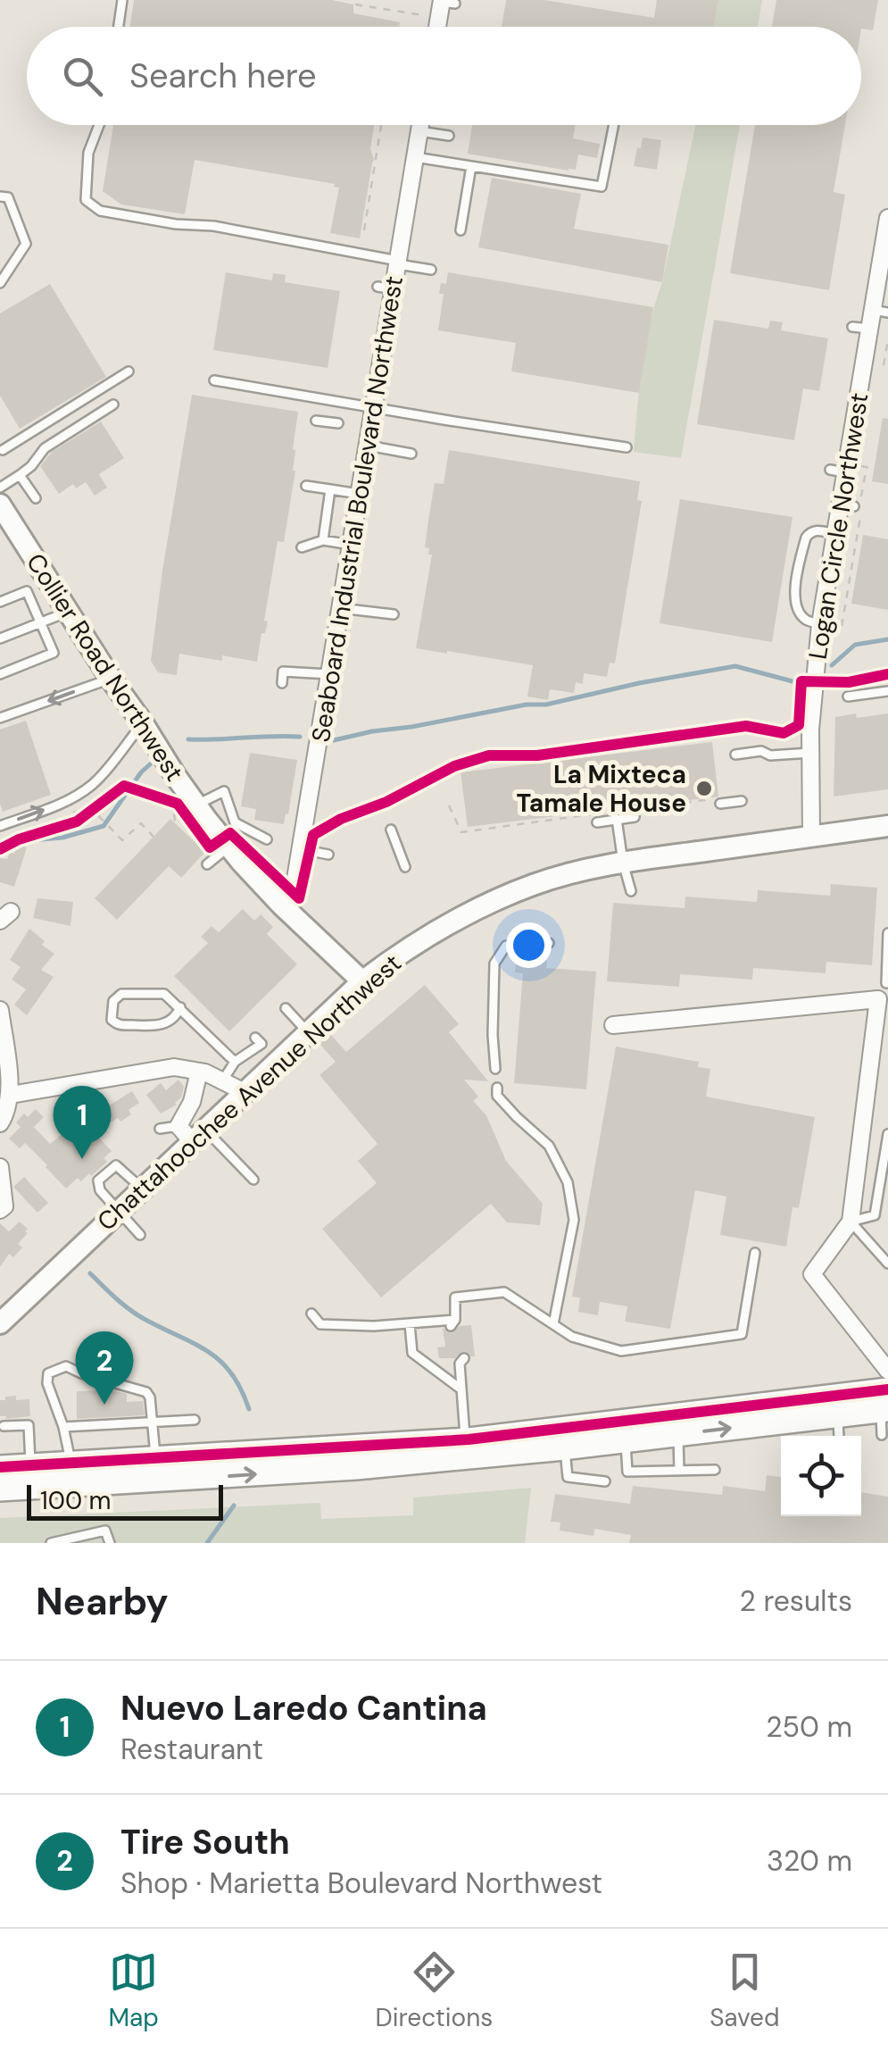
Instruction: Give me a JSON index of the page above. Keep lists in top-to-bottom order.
{
  "streets": {
    "street": [
      "Seaboard Industrial Boulevard Northwest",
      "Logan Circle Northwest",
      "Collier Road Northwest",
      "Chattahoochee Avenue Northwest"
    ]
  },
  "crossings": [
    ["Seaboard Industrial Boulevard Northwest", "Collier Road Northwest"],
    ["Logan Circle Northwest", "Chattahoochee Avenue Northwest"],
    ["Collier Road Northwest", "Chattahoochee Avenue Northwest"]
  ],
  "places": ["La Mixteca Tamale House"],
  "scale_bar": "100 m",
  "page": {
    "search": "Search here",
    "pins": ["1", "2"],
    "scale": "100 m",
    "heading": ["Nearby", "2 results"],
    "list": [
      {
        "mark": "1",
        "name": "Nuevo Laredo Cantina",
        "note": "Restaurant",
        "value": "250 m"
      },
      {
        "mark": "2",
        "name": "Tire South",
        "note": "Shop · Marietta Boulevard Northwest",
        "value": "320 m"
      }
    ],
    "nav": ["Map", "Directions", "Saved"]
  }
}
